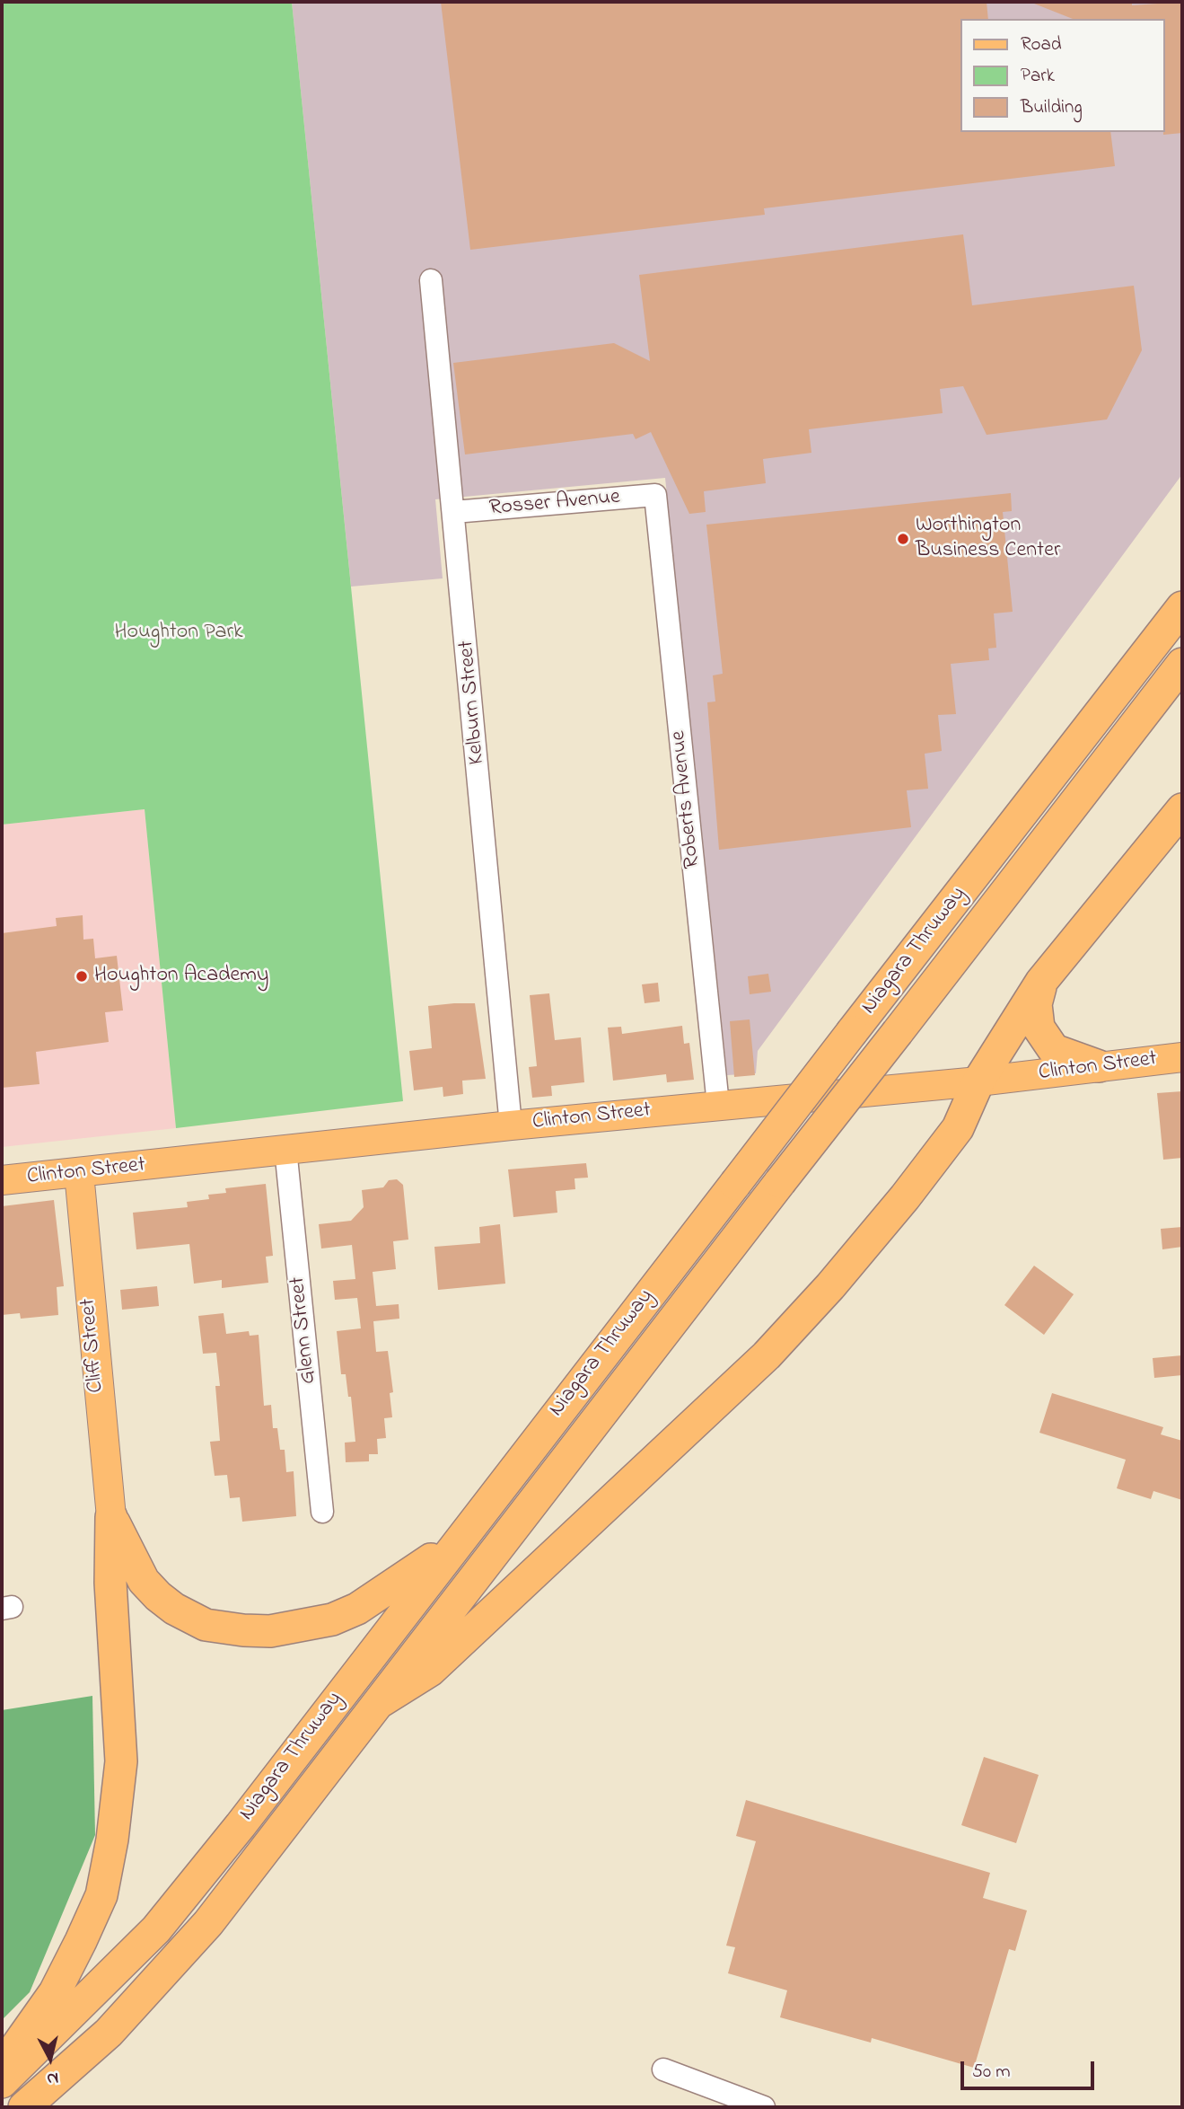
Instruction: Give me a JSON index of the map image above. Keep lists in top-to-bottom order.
{
  "streets": {
    "highway": ["Niagara Thruway"],
    "main road": ["Clinton Street", "Cliff Street"],
    "street": [
      "Rosser Avenue",
      "Kelburn Street",
      "Roberts Avenue",
      "Glenn Street"
    ]
  },
  "crossings": [
    ["Rosser Avenue", "Kelburn Street"],
    ["Rosser Avenue", "Roberts Avenue"],
    ["Kelburn Street", "Clinton Street"],
    ["Roberts Avenue", "Clinton Street"],
    ["Clinton Street", "Glenn Street"],
    ["Clinton Street", "Cliff Street"]
  ],
  "parks": ["Houghton Park"],
  "places": ["Worthington Business Center", "Houghton Academy"],
  "legend": ["Road", "Park", "Building"],
  "scale_bar": "50 m",
  "north": "bottom"
}
